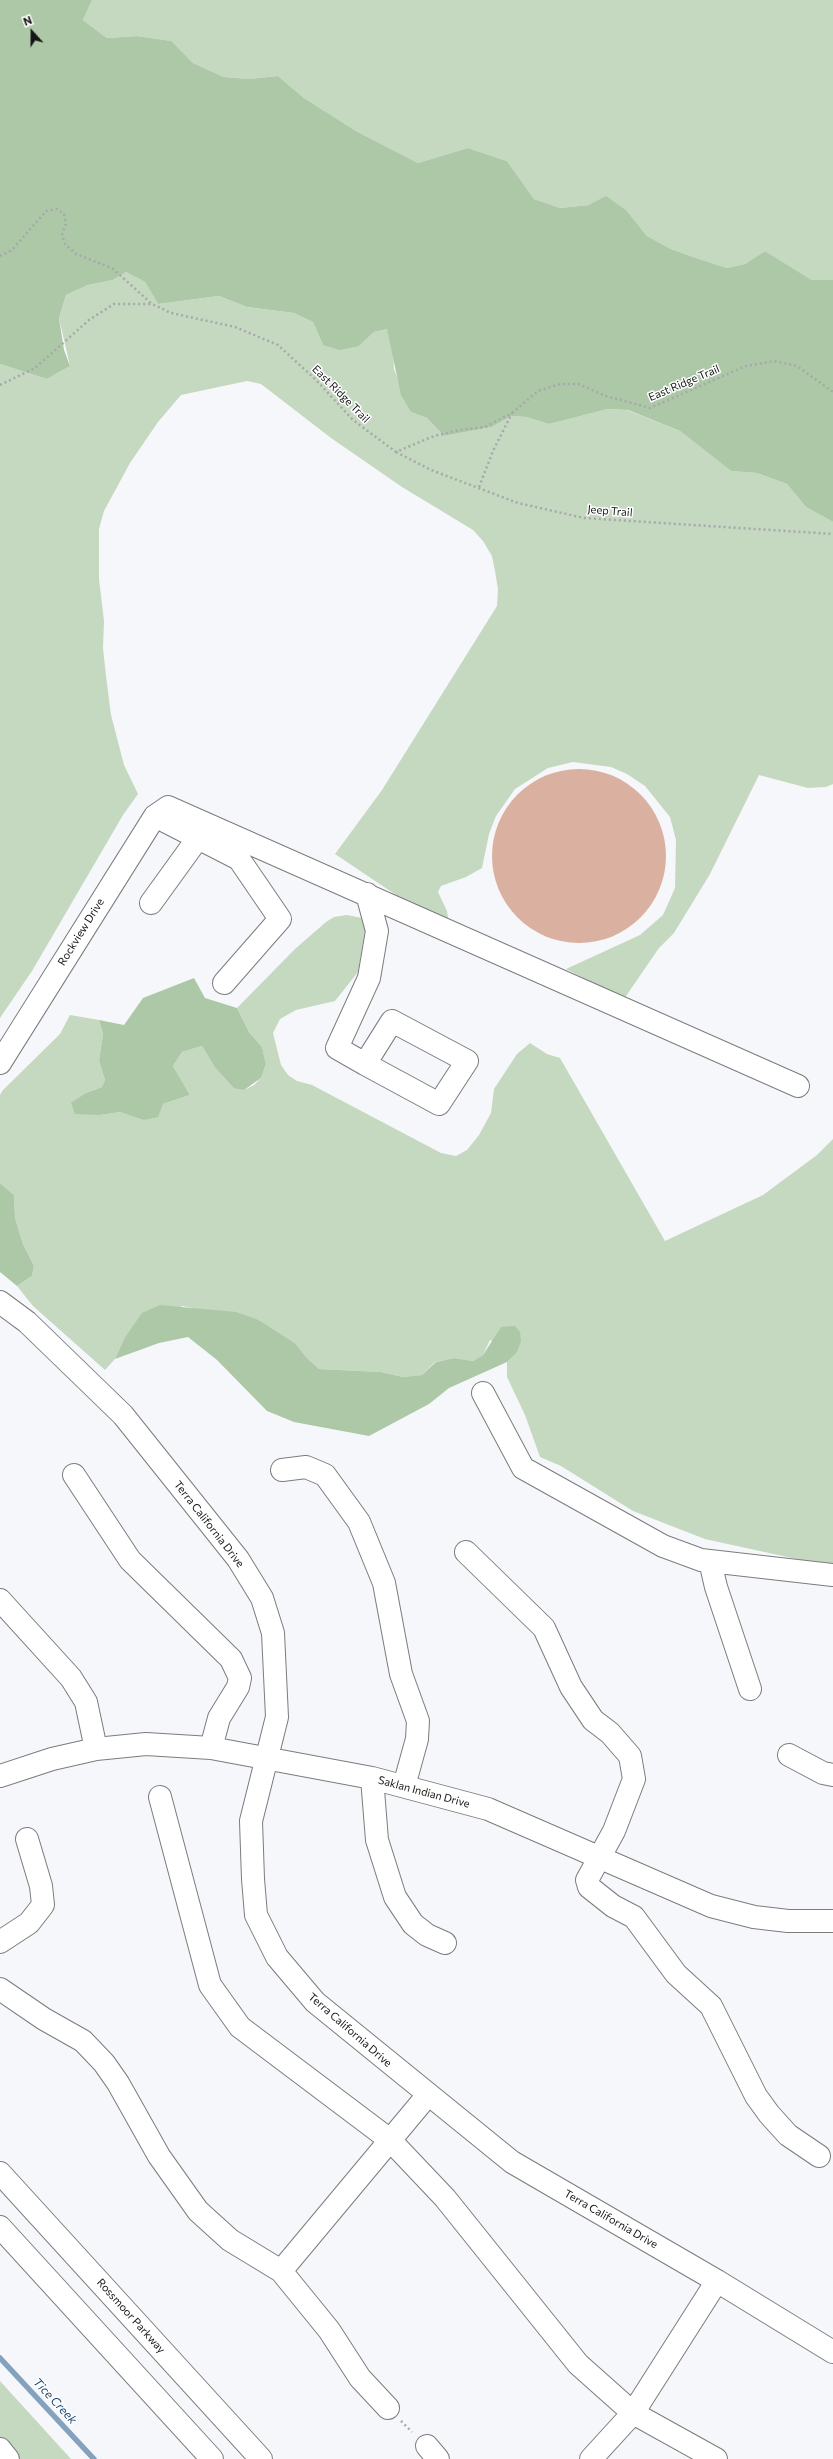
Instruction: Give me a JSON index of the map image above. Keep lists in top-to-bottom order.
{
  "streets": {
    "street": [
      "Rockview Drive",
      "Terra California Drive",
      "Saklan Indian Drive",
      "Rossmoor Parkway"
    ],
    "path": ["East Ridge Trail", "Jeep Trail"]
  },
  "crossings": [
    ["East Ridge Trail", "Jeep Trail"],
    ["Terra California Drive", "Saklan Indian Drive"]
  ],
  "water": ["Tice Creek"],
  "north": "top"
}
